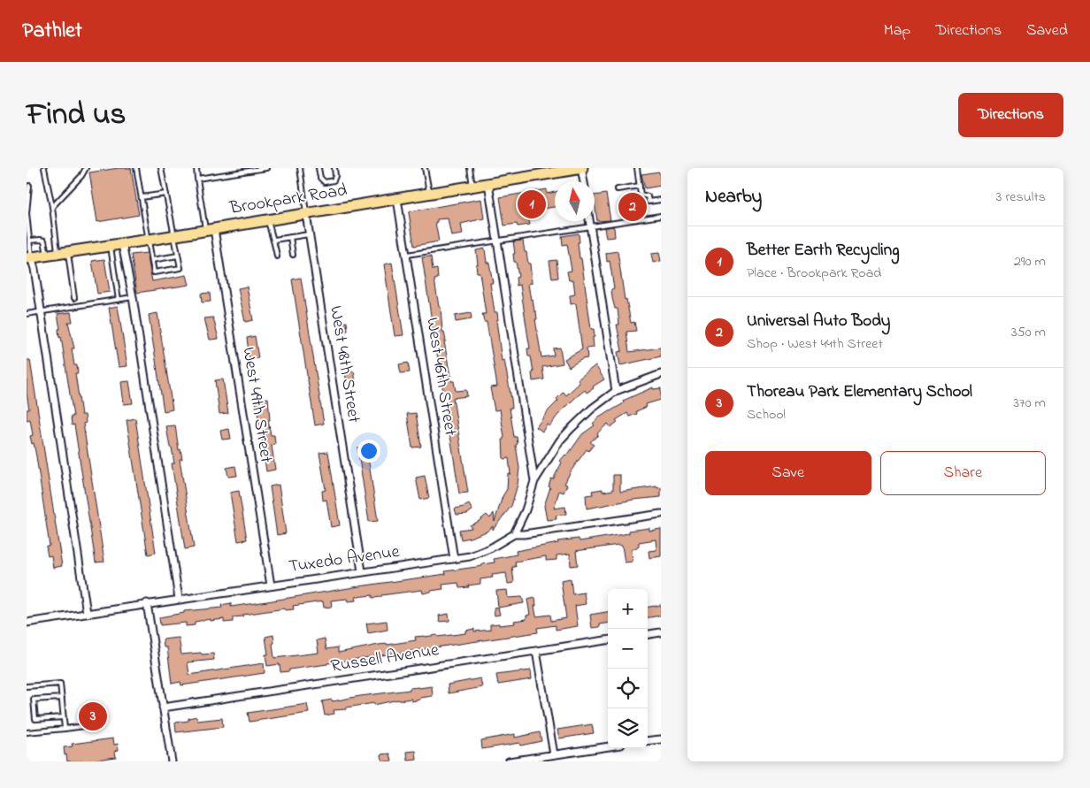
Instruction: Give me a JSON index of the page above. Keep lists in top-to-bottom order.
{
  "streets": {
    "main road": ["Brookpark Road"],
    "street": [
      "West 48th Street",
      "West 46th Street",
      "West 49th Street",
      "Tuxedo Avenue",
      "Russell Avenue"
    ]
  },
  "crossings": [
    ["Brookpark Road", "West 48th Street"],
    ["Brookpark Road", "West 46th Street"],
    ["Brookpark Road", "West 49th Street"],
    ["West 48th Street", "Tuxedo Avenue"],
    ["West 46th Street", "Tuxedo Avenue"],
    ["West 49th Street", "Tuxedo Avenue"]
  ],
  "north": "top",
  "page": {
    "header": "Pathlet",
    "nav": ["Map", "Directions", "Saved"],
    "title": "Find us",
    "buttons": [
      "Directions",
      ["Save", "Share"]
    ],
    "heading": ["Nearby", "3 results"],
    "pins": ["1", "2", "3"],
    "list": [
      {
        "mark": "1",
        "name": "Better Earth Recycling",
        "note": "Place · Brookpark Road",
        "value": "290 m"
      },
      {
        "mark": "2",
        "name": "Universal Auto Body",
        "note": "Shop · West 44th Street",
        "value": "350 m"
      },
      {
        "mark": "3",
        "name": "Thoreau Park Elementary School",
        "note": "School",
        "value": "370 m"
      }
    ],
    "map_buttons": ["+", "−"]
  }
}
